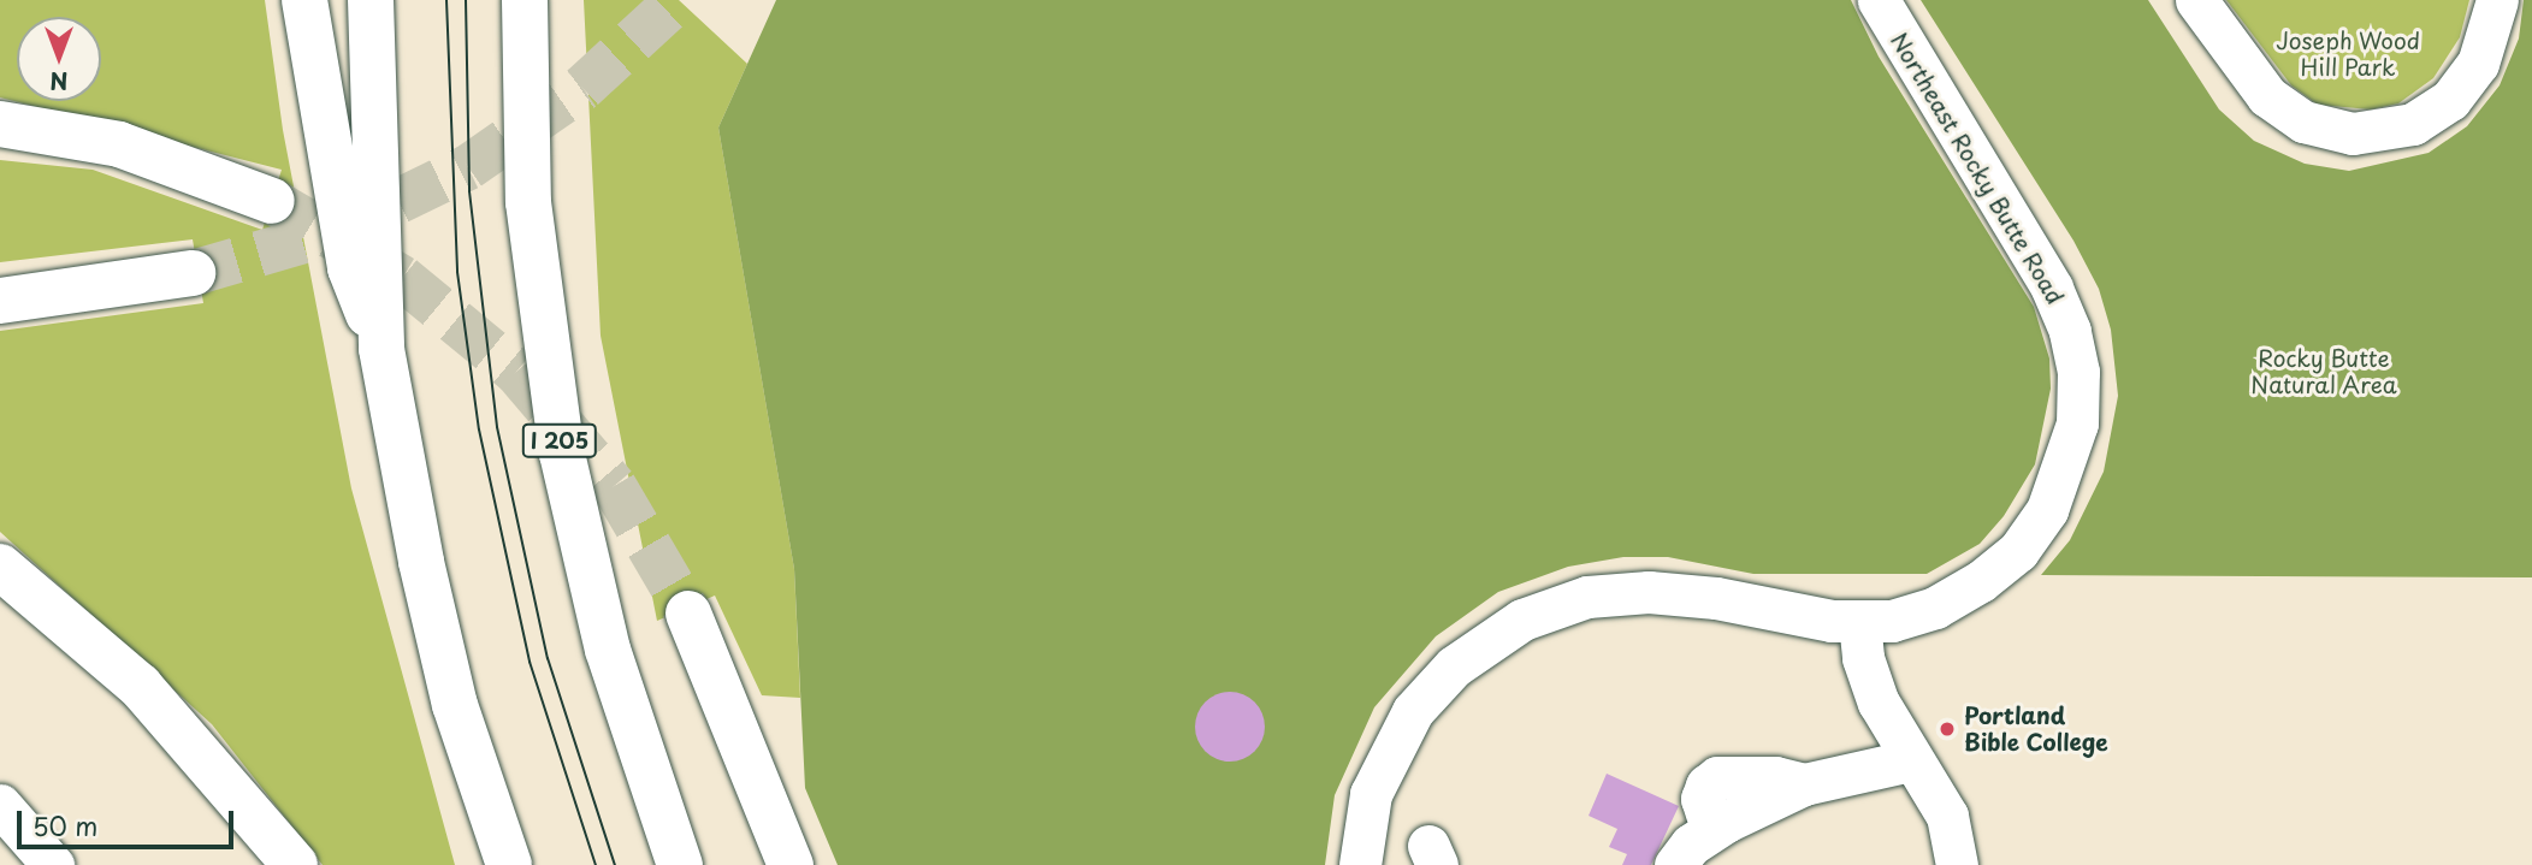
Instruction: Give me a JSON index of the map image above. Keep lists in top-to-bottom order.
{
  "streets": {
    "highway": ["I 205"],
    "street": ["Northeast Rocky Butte Road"]
  },
  "parks": ["Joseph Wood Hill Park", "Rocky Butte Natural Area"],
  "places": ["Portland Bible College"],
  "scale_bar": "50 m",
  "north": "bottom"
}
